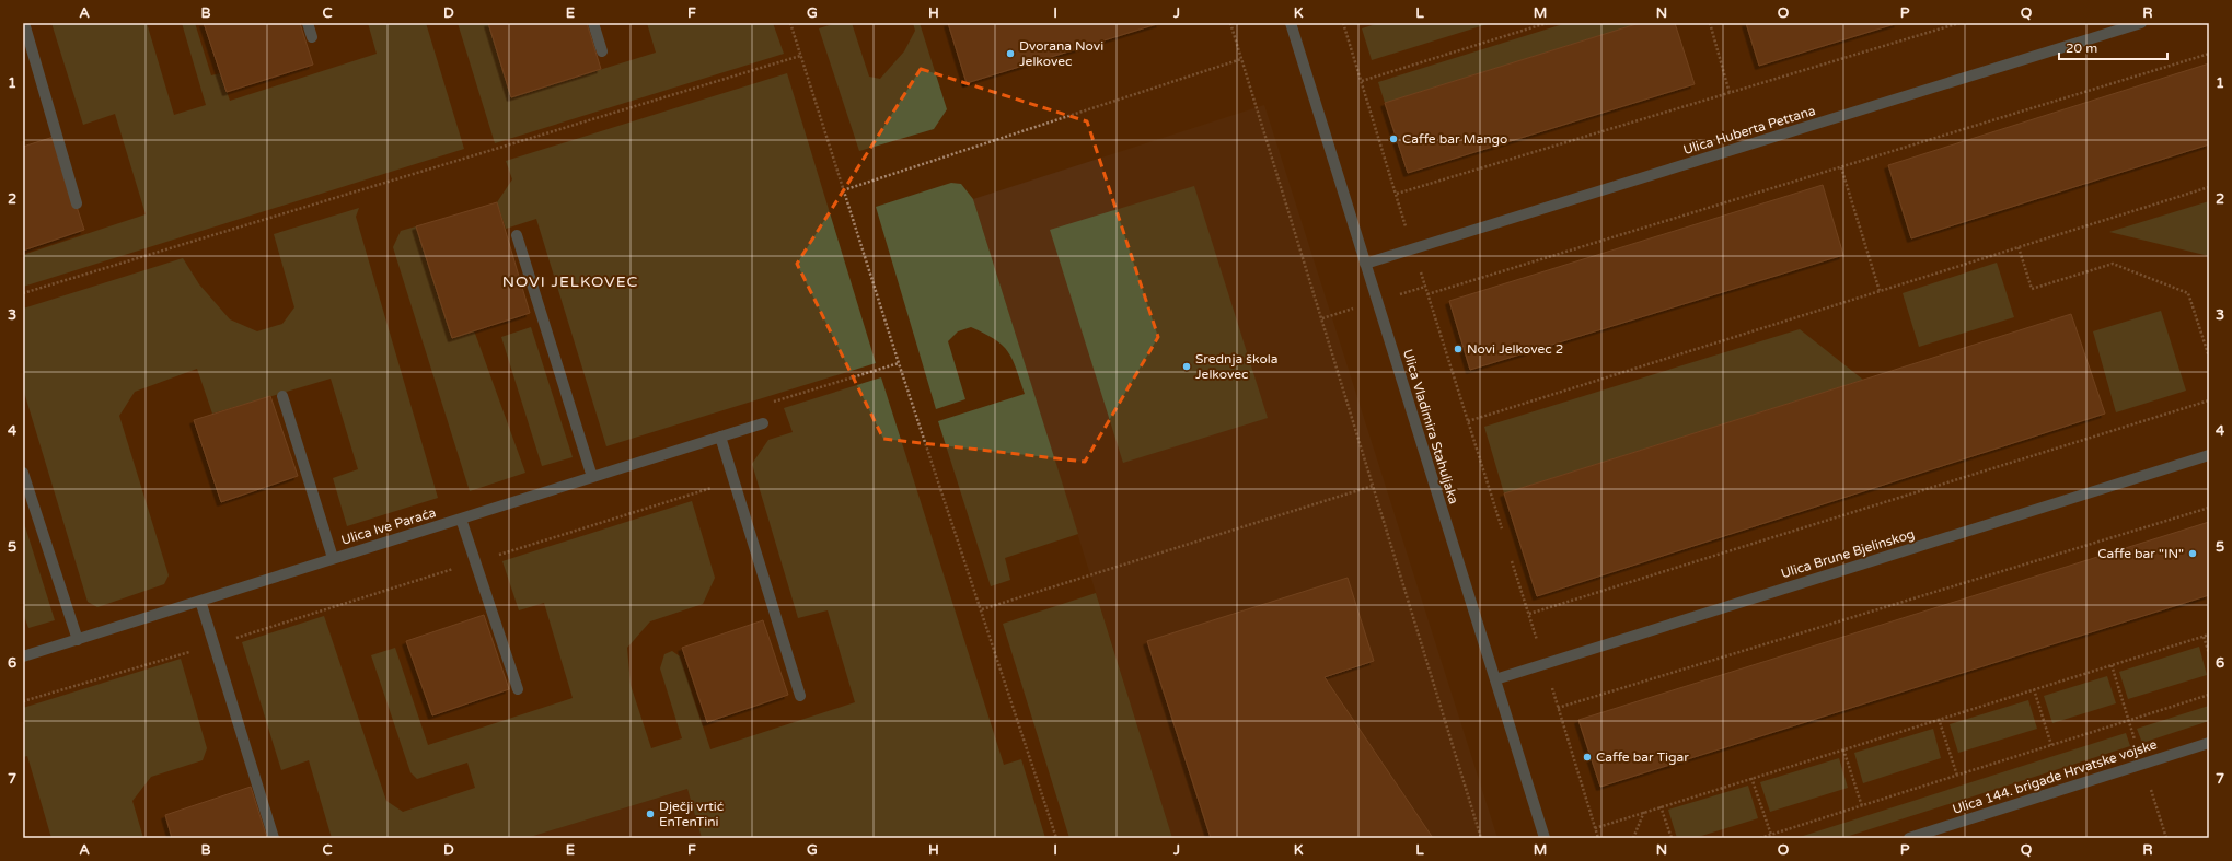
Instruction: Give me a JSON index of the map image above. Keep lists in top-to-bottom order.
{
  "streets": {
    "street": [
      "Ulica Huberta Pettana",
      "Ulica Vladimira Stahuljaka",
      "Ulica Ive Paraća",
      "Ulica Brune Bjelinskog",
      "Ulica 144. brigade Hrvatske vojske"
    ]
  },
  "crossings": [
    ["Ulica Huberta Pettana", "Ulica Vladimira Stahuljaka"],
    ["Ulica Vladimira Stahuljaka", "Ulica Brune Bjelinskog"]
  ],
  "districts": ["NOVI JELKOVEC"],
  "places": [
    "Dvorana Novi Jelkovec",
    "Caffe bar Mango",
    "Novi Jelkovec 2",
    "Srednja škola Jelkovec",
    "Caffe bar \"IN\"",
    "Caffe bar Tigar",
    "Dječji vrtić EnTenTini"
  ],
  "scale_bar": "20 m",
  "grid": {
    "columns": [
      "A",
      "B",
      "C",
      "D",
      "E",
      "F",
      "G",
      "H",
      "I",
      "J",
      "K",
      "L",
      "M",
      "N",
      "O",
      "P",
      "Q",
      "R"
    ],
    "rows": [
      "1",
      "2",
      "3",
      "4",
      "5",
      "6",
      "7"
    ]
  }
}
